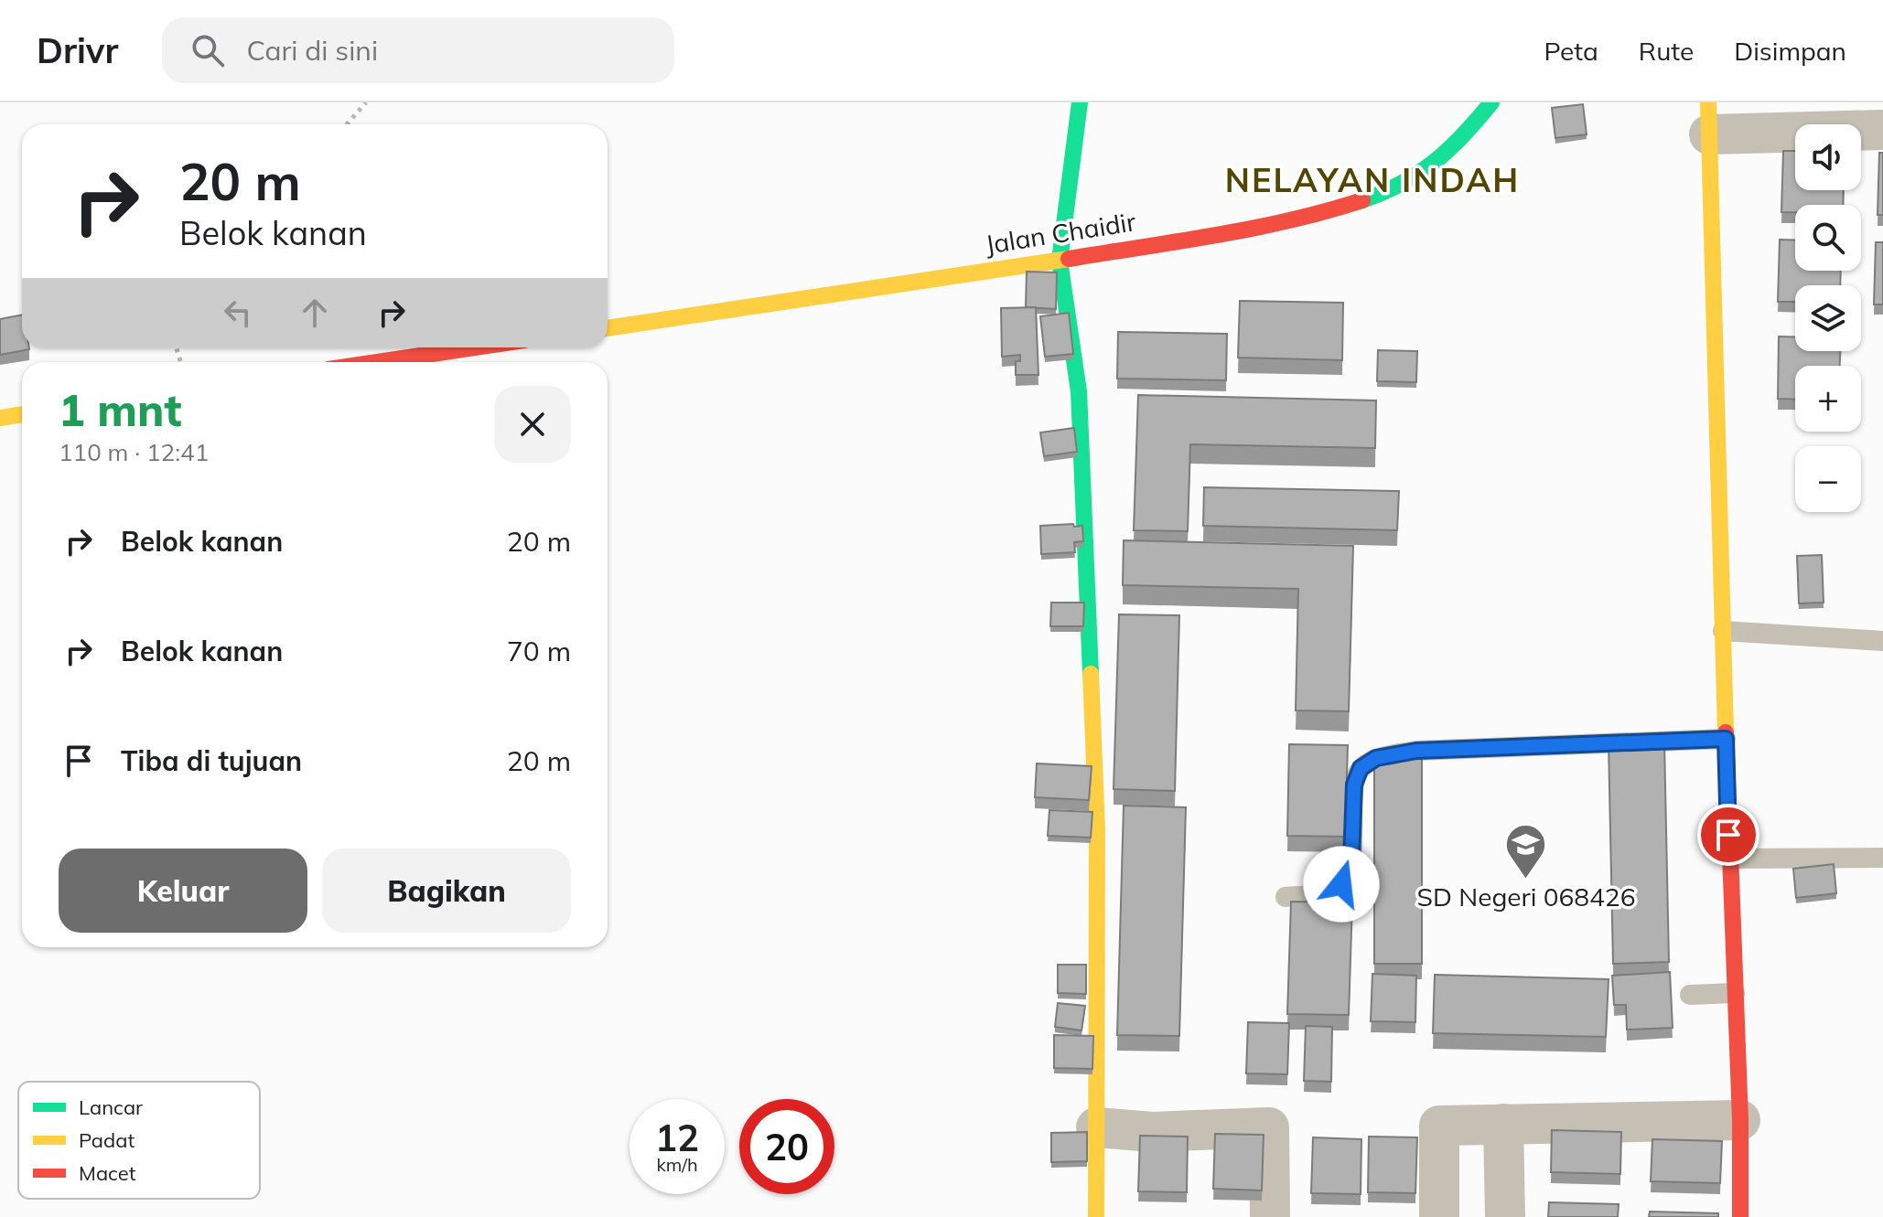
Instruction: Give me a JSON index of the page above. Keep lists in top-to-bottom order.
{
  "streets": {
    "street": ["Jalan Chaidir"]
  },
  "districts": ["NELAYAN INDAH"],
  "places": {
    "school or university": ["SD Negeri 068426"]
  },
  "legend": ["Lancar", "Padat", "Macet"],
  "page": {
    "header": "Drivr",
    "search": "Cari di sini",
    "nav": ["Peta", "Rute", "Disimpan"],
    "map_buttons": ["+", "−"],
    "turn": ["20 m", "Belok kanan"],
    "heading": ["1 mnt", "110 m · 12:41"],
    "list": [
      {
        "name": "Belok kanan",
        "value": "20 m"
      },
      {
        "name": "Belok kanan",
        "value": "70 m"
      },
      {
        "name": "Tiba di tujuan",
        "value": "20 m"
      }
    ],
    "buttons": ["Keluar", "Bagikan"],
    "speed": "12 km/h",
    "limit": "20"
  }
}
